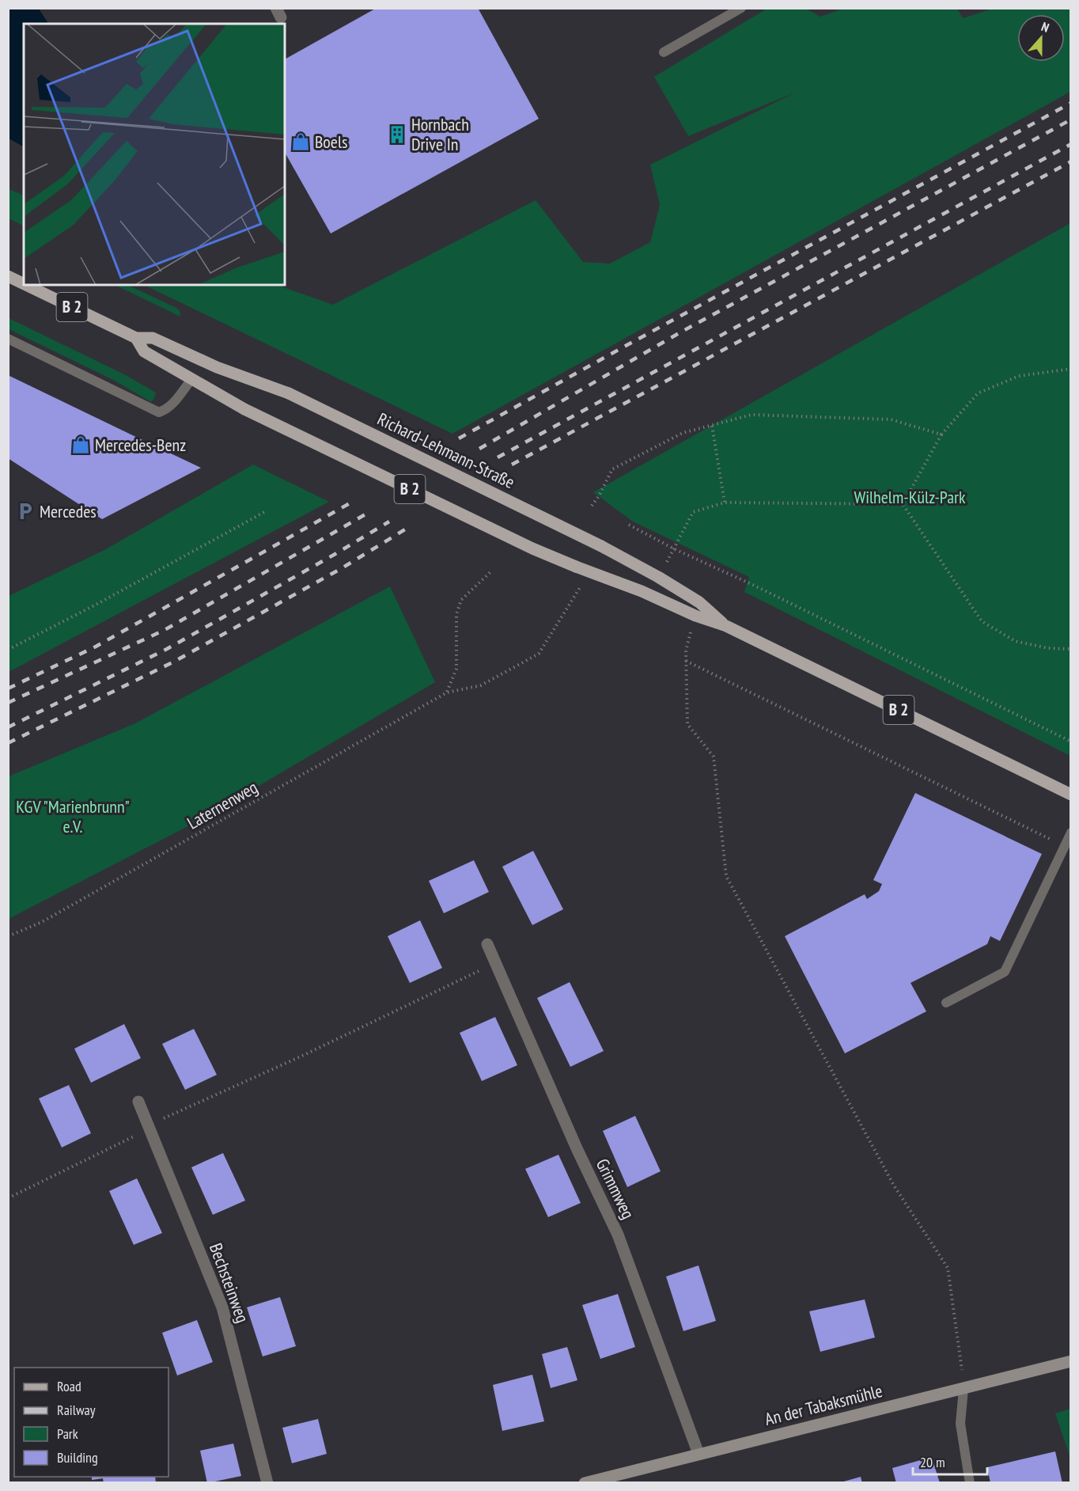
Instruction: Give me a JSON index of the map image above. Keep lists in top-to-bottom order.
{
  "streets": {
    "main road": ["B 2", "Richard-Lehmann-Straße", "An der Tabaksmühle"],
    "street": ["Grimmweg", "Bechsteinweg"],
    "path": ["Laternenweg"]
  },
  "crossings": [
    ["Richard-Lehmann-Straße", "Laternenweg"],
    ["Grimmweg", "An der Tabaksmühle"]
  ],
  "parks": ["Wilhelm-Külz-Park", "KGV \"Marienbrunn\" e.V."],
  "places": {
    "building": ["Hornbach Drive In"],
    "shop": ["Boels", "Mercedes-Benz"],
    "parking": ["Mercedes"]
  },
  "legend": [
    "Road",
    "Railway",
    "Park",
    "Building"
  ],
  "scale_bar": "20 m",
  "north": "top"
}
